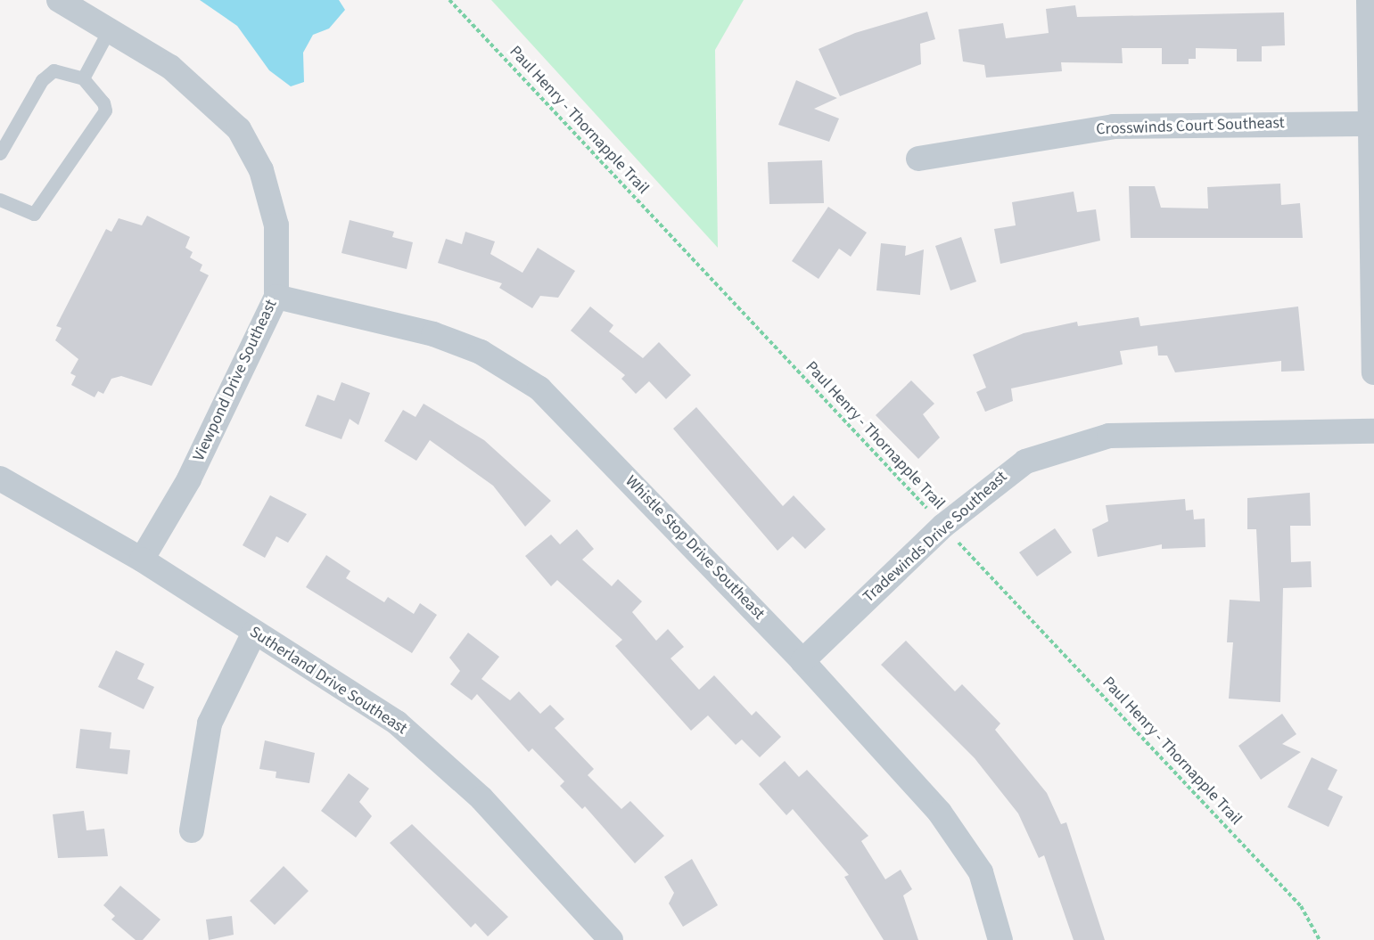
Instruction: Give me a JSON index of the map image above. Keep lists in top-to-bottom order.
{
  "streets": {
    "street": [
      "Crosswinds Court Southeast",
      "Viewpond Drive Southeast",
      "Tradewinds Drive Southeast",
      "Whistle Stop Drive Southeast",
      "Sutherland Drive Southeast"
    ],
    "path": ["Paul Henry - Thornapple Trail"]
  },
  "crossings": [
    ["Paul Henry - Thornapple Trail", "Tradewinds Drive Southeast"],
    ["Viewpond Drive Southeast", "Whistle Stop Drive Southeast"],
    ["Viewpond Drive Southeast", "Sutherland Drive Southeast"],
    ["Tradewinds Drive Southeast", "Whistle Stop Drive Southeast"]
  ]
}
